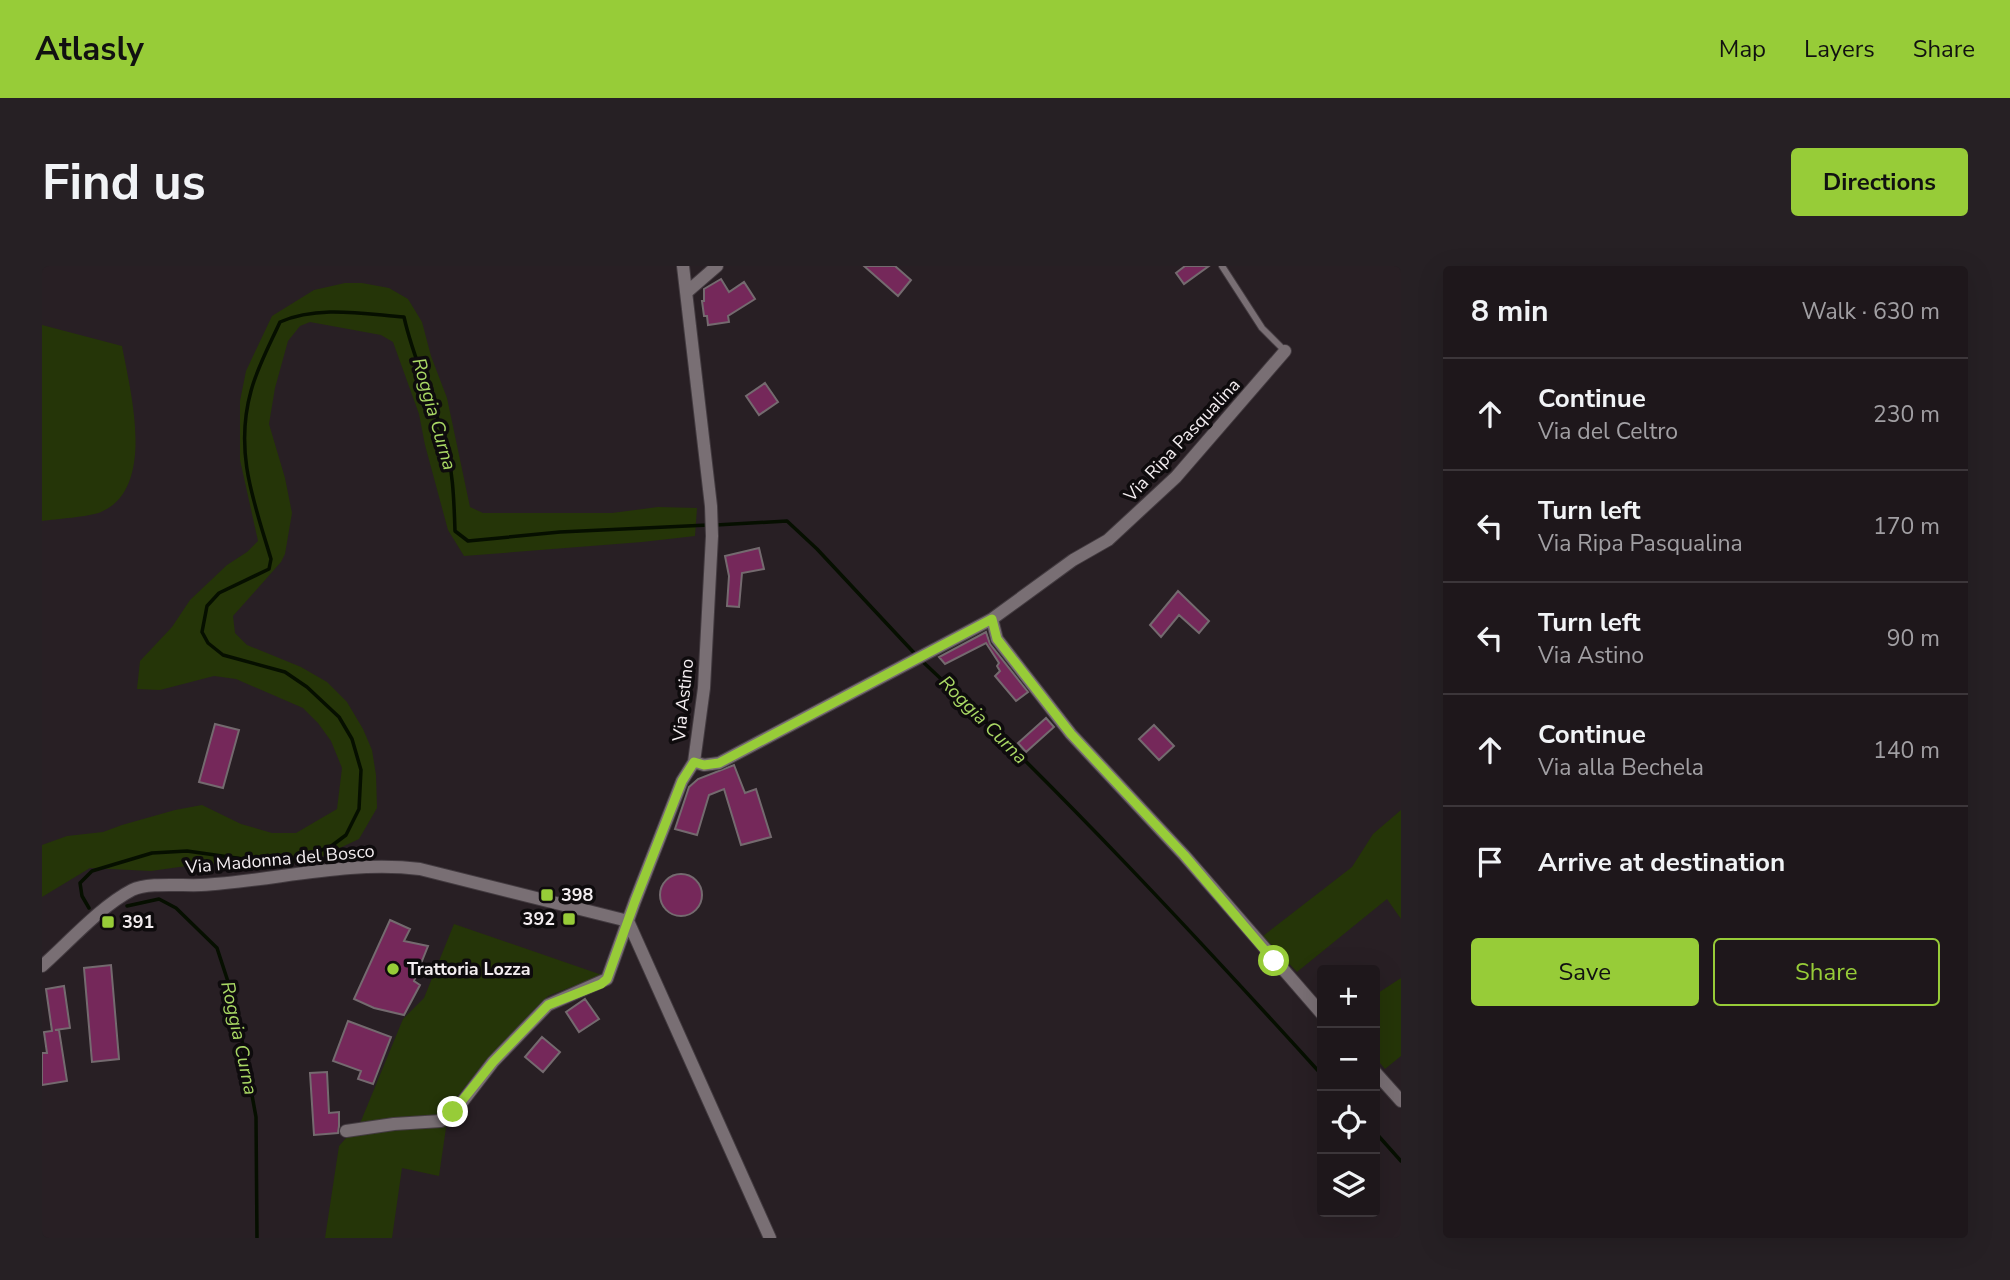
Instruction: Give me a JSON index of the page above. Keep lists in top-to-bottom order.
{
  "streets": {
    "street": ["Via Ripa Pasqualina", "Via Astino", "Via Madonna del Bosco"]
  },
  "crossings": [
    ["Via Ripa Pasqualina", "Via Astino"],
    ["Via Astino", "Via Madonna del Bosco"]
  ],
  "water": ["Roggia Curna"],
  "places": {
    "transit": ["398", "392", "391"],
    "other": ["Trattoria Lozza"]
  },
  "page": {
    "header": "Atlasly",
    "nav": ["Map", "Layers", "Share"],
    "buttons": [
      "Directions",
      ["Save", "Share"]
    ],
    "title": "Find us",
    "heading": ["8 min", "Walk · 630 m"],
    "list": [
      ["Continue", "Via del Celtro", "230 m"],
      ["Turn left", "Via Ripa Pasqualina", "170 m"],
      ["Turn left", "Via Astino", "90 m"],
      ["Continue", "Via alla Bechela", "140 m"],
      "Arrive at destination"
    ],
    "map_buttons": ["+", "−"]
  }
}
